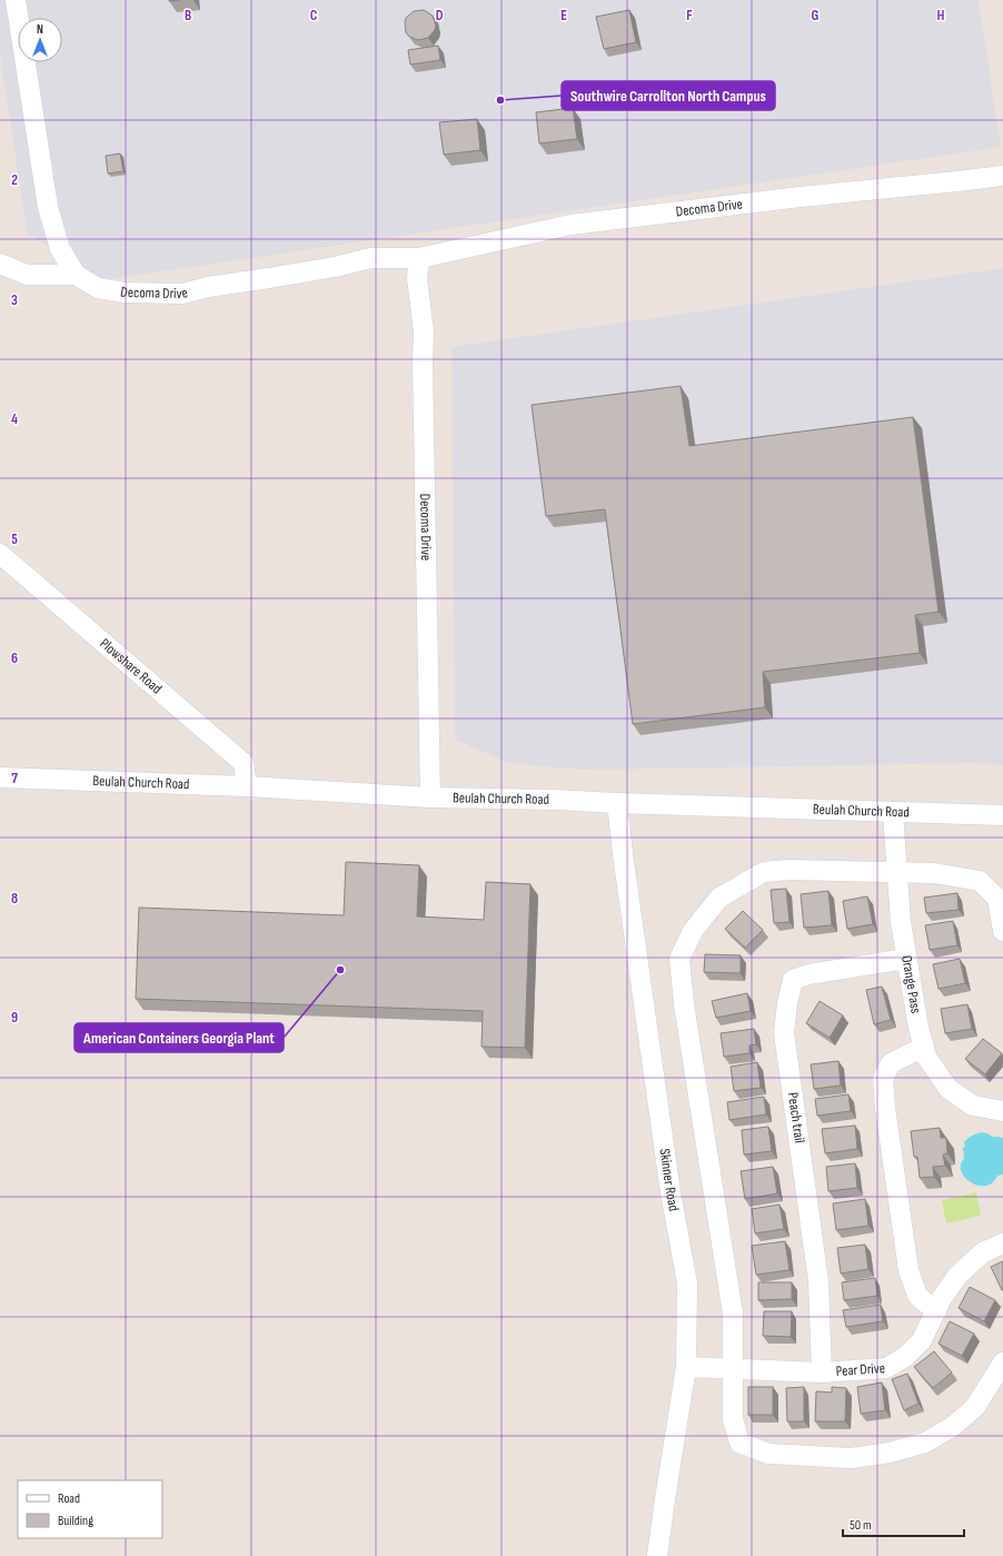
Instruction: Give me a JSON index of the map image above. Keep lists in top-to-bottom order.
{
  "streets": {
    "street": [
      "Decoma Drive",
      "Plowshare Road",
      "Beulah Church Road",
      "Orange Pass",
      "Peach trail",
      "Skinner Road",
      "Pear Drive"
    ]
  },
  "crossings": [
    ["Decoma Drive", "Beulah Church Road"],
    ["Plowshare Road", "Beulah Church Road"],
    ["Beulah Church Road", "Orange Pass"],
    ["Beulah Church Road", "Skinner Road"],
    ["Orange Pass", "Peach trail"],
    ["Peach trail", "Pear Drive"],
    ["Skinner Road", "Pear Drive"]
  ],
  "places": ["Southwire Carrollton North Campus", "American Containers Georgia Plant"],
  "legend": ["Road", "Building"],
  "scale_bar": "50 m",
  "north": "top",
  "grid": {
    "columns": [
      "B",
      "C",
      "D",
      "E",
      "F",
      "G",
      "H"
    ],
    "rows": [
      "2",
      "3",
      "4",
      "5",
      "6",
      "7",
      "8",
      "9"
    ]
  }
}
